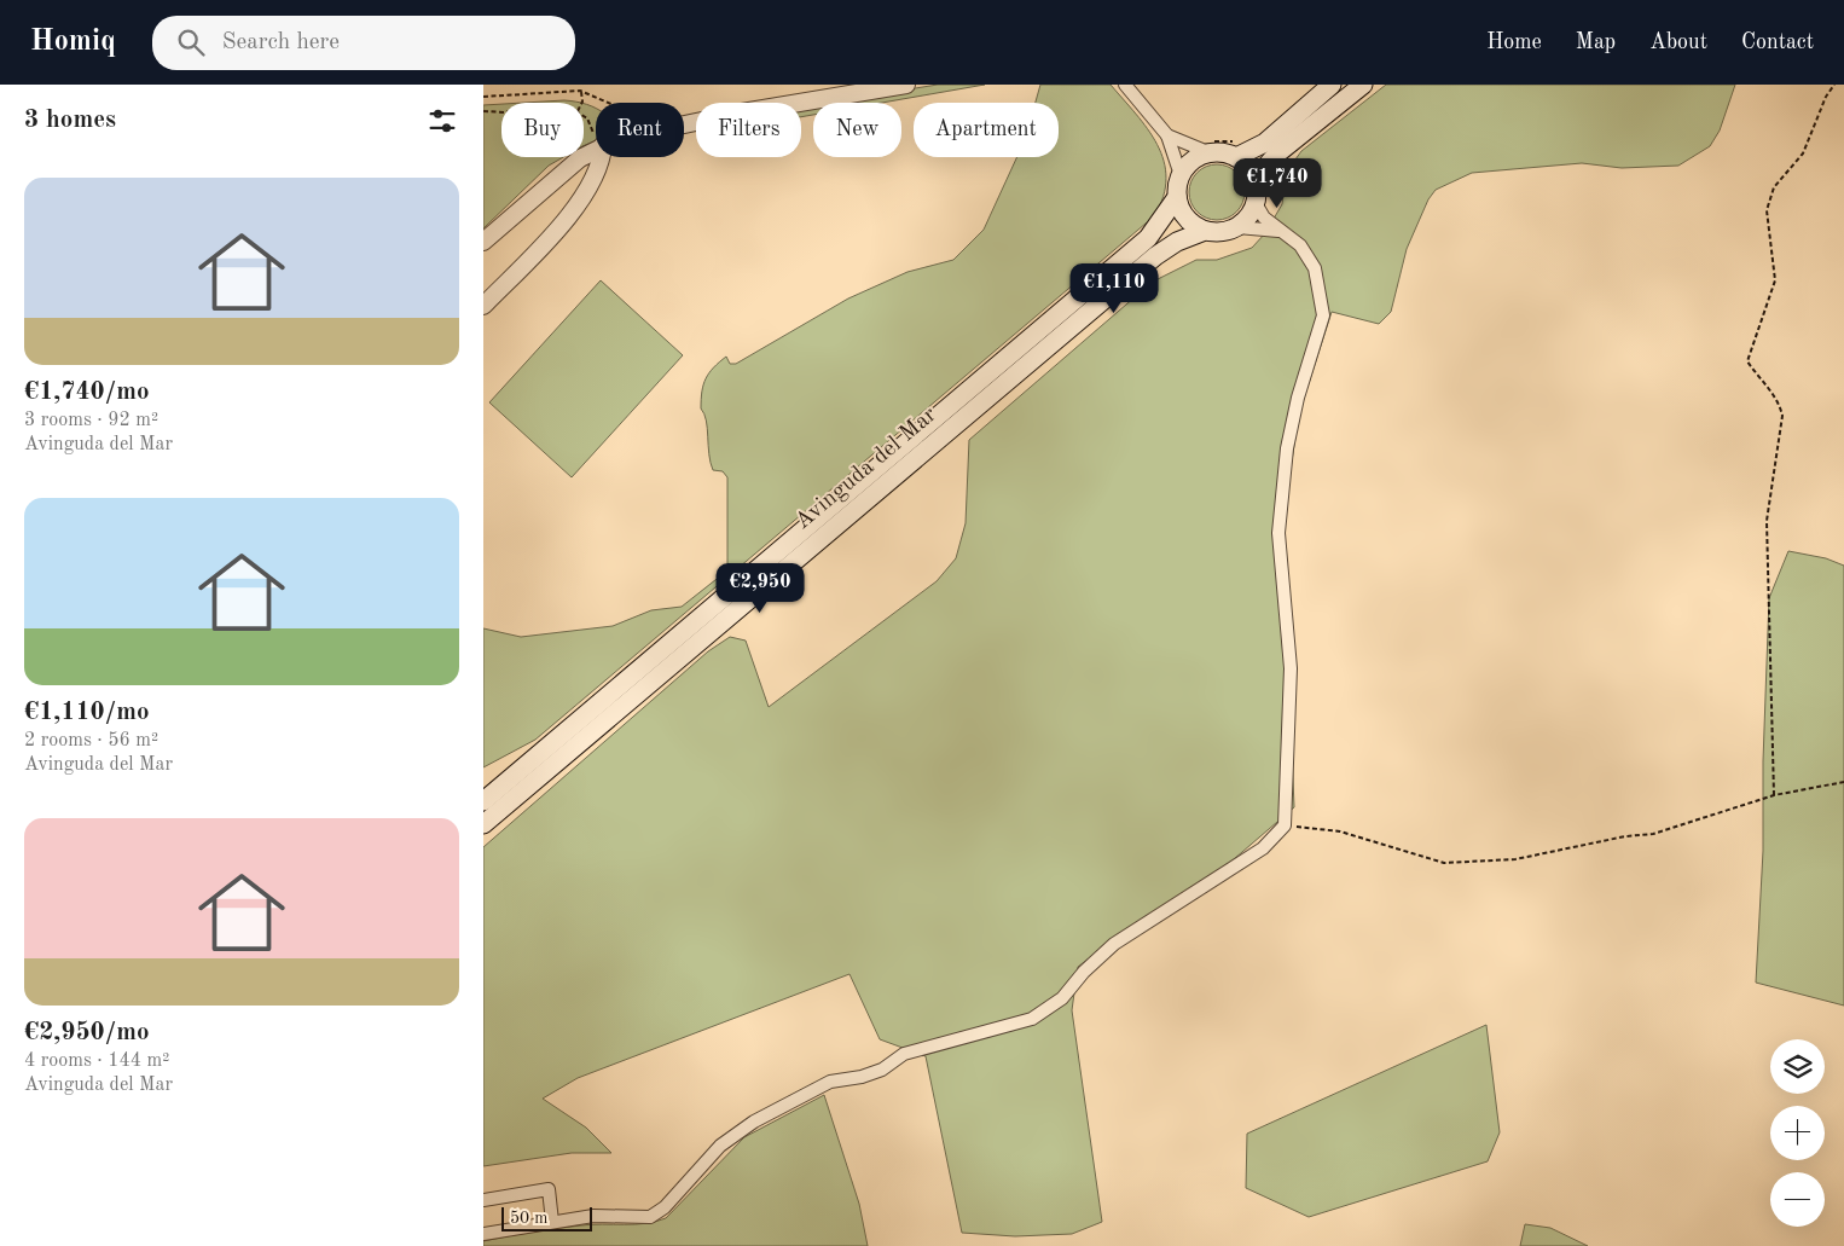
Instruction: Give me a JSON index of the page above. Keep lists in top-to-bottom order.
{
  "streets": {
    "main road": ["Avinguda del Mar"]
  },
  "scale_bar": "50 m",
  "page": {
    "header": "Homiq",
    "search": "Search here",
    "nav": [
      "Home",
      "Map",
      "About",
      "Contact"
    ],
    "heading": "3 homes",
    "chip": [
      "Buy",
      "Rent",
      "Filters",
      "New",
      "Apartment"
    ],
    "list": [
      {
        "name": "€1,740/mo",
        "note": "3 rooms · 92 m² · Avinguda del Mar"
      },
      {
        "name": "€1,110/mo",
        "note": "2 rooms · 56 m² · Avinguda del Mar"
      },
      {
        "name": "€2,950/mo",
        "note": "4 rooms · 144 m² · Avinguda del Mar"
      }
    ],
    "price": ["€1,740", "€1,110", "€2,950"],
    "map_buttons": ["+", "−"],
    "scale": "50 m"
  }
}
